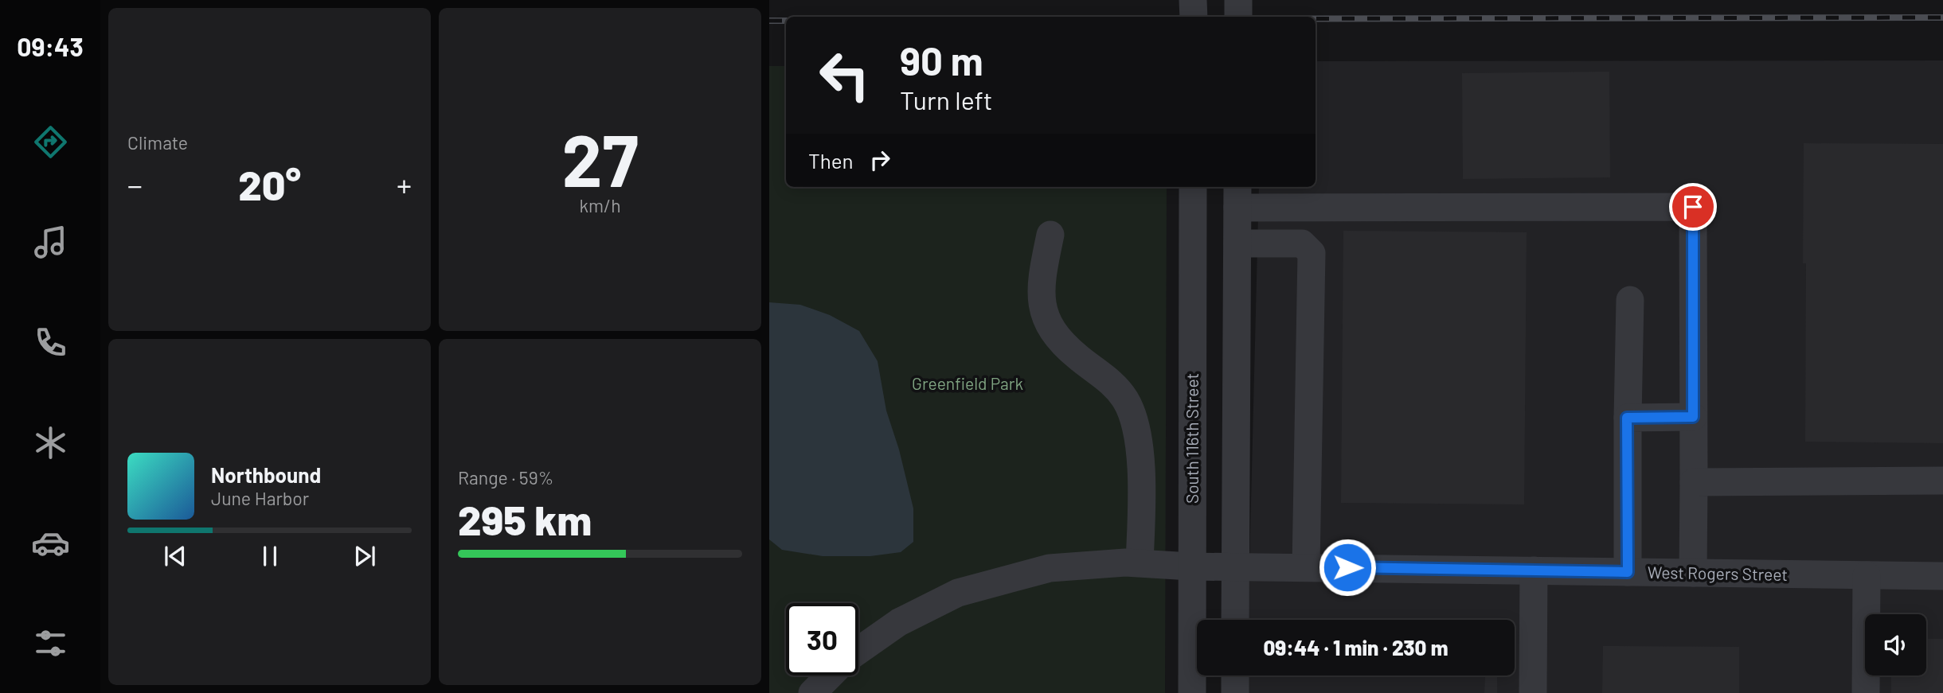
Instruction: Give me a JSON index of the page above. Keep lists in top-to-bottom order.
{
  "streets": {
    "street": ["South 116th Street", "West Rogers Street"]
  },
  "crossings": [
    ["South 116th Street", "West Rogers Street"]
  ],
  "parks": ["Greenfield Park"],
  "page": {
    "tabs": "09:43",
    "tile": [
      "Climate",
      ["27", "km/h"],
      ["Range · 59%", "295 km"]
    ],
    "turn": ["90 m", "Turn left"],
    "then": "Then",
    "heat": ["−", "20°", "+"],
    "song": ["Northbound", "June Harbor"],
    "limit": "30",
    "trip": "09:44 · 1 min · 230 m"
  }
}
